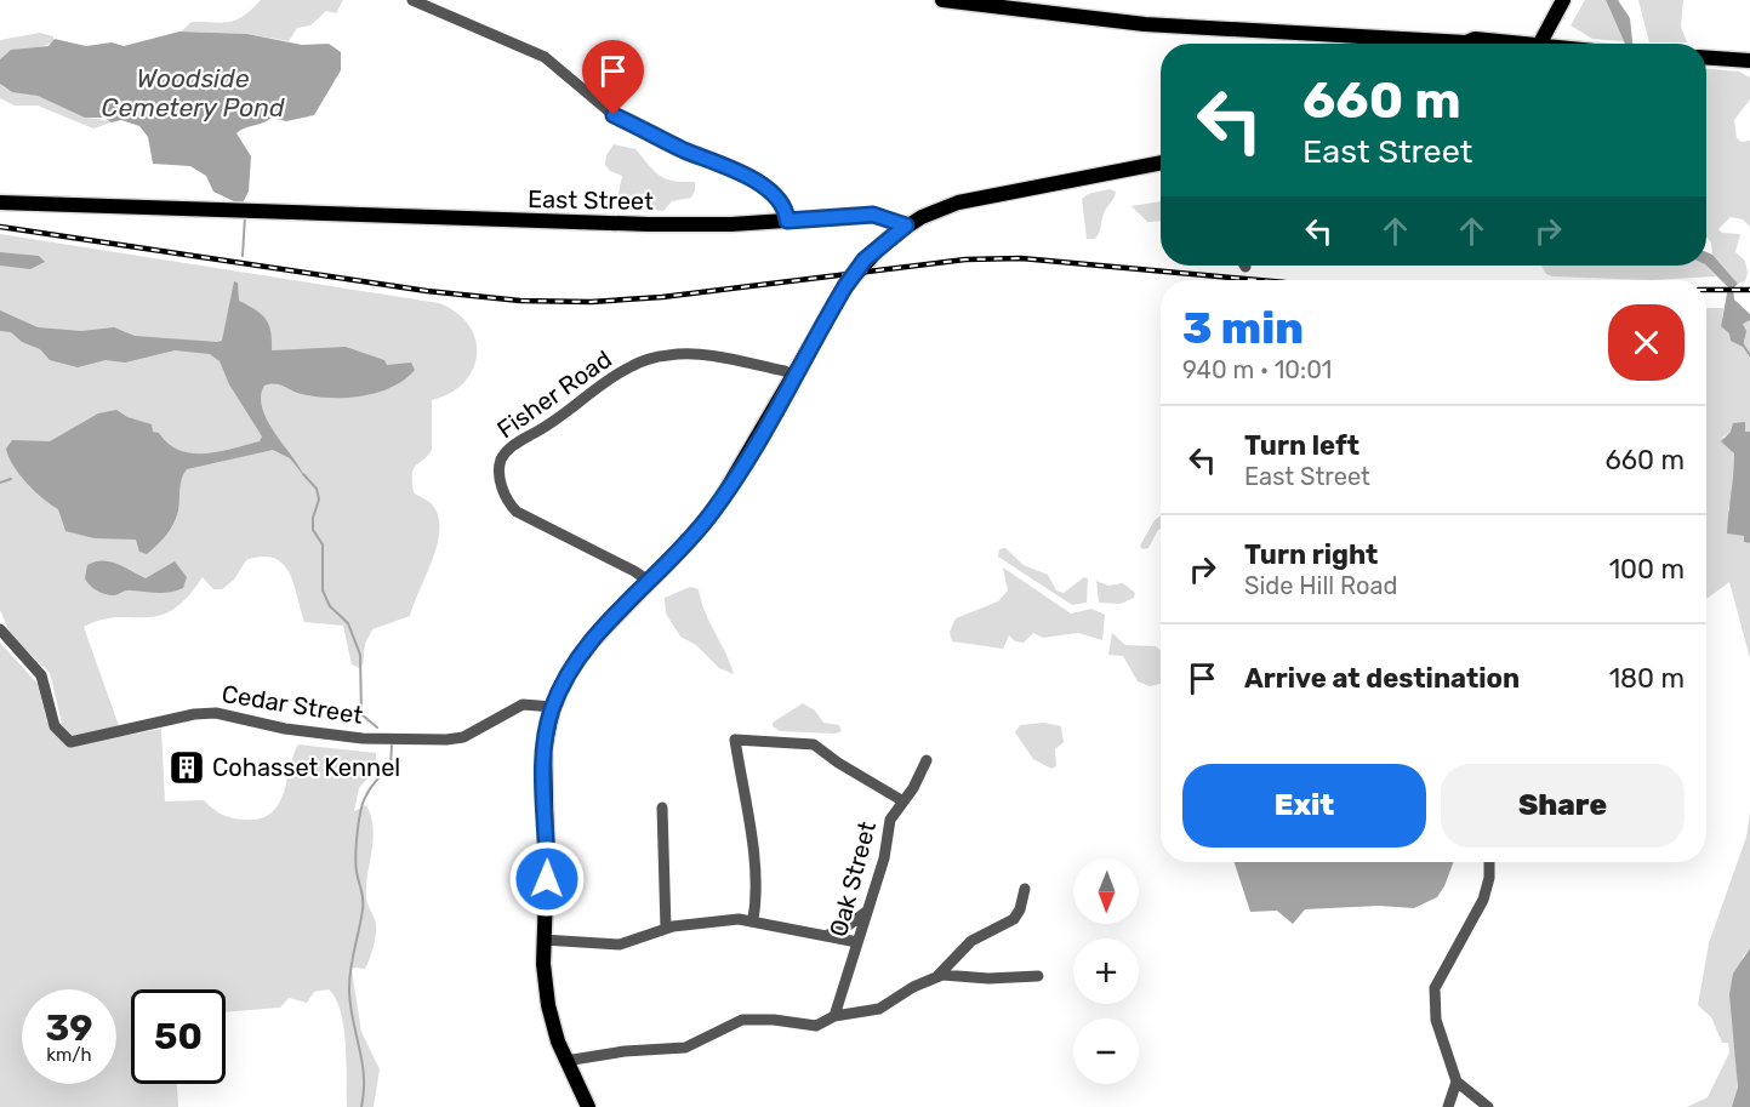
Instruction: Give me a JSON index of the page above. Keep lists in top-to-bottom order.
{
  "streets": {
    "main road": ["East Street"],
    "street": ["Fisher Road", "Cedar Street", "Oak Street"]
  },
  "water": ["Woodside Cemetery Pond"],
  "places": {
    "building": ["Cohasset Kennel"]
  },
  "north": "bottom",
  "page": {
    "turn": ["660 m", "East Street"],
    "heading": ["3 min", "940 m · 10:01"],
    "list": [
      {
        "name": "Turn left",
        "note": "East Street",
        "value": "660 m"
      },
      {
        "name": "Turn right",
        "note": "Side Hill Road",
        "value": "100 m"
      },
      {
        "name": "Arrive at destination",
        "value": "180 m"
      }
    ],
    "buttons": ["Exit", "Share"],
    "map_buttons": ["+", "−"],
    "speed": "39 km/h",
    "limit": "50"
  }
}
